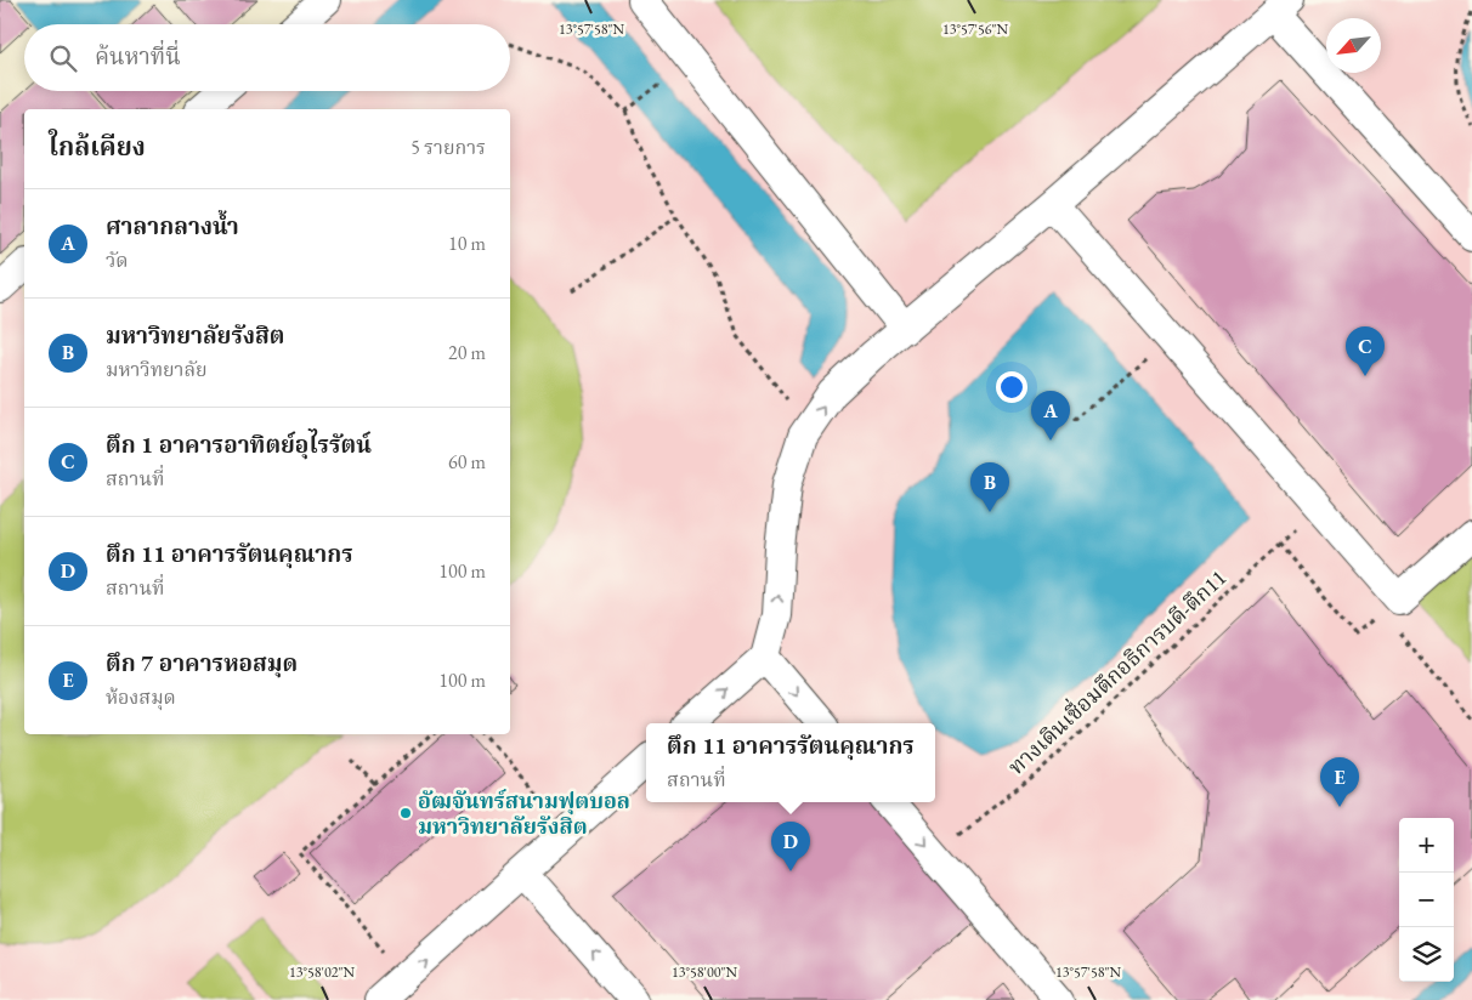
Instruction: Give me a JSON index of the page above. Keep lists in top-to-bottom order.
{
  "streets": {
    "path": ["ทางเดินเชื่อมตึกอธิการบดี-ตึก11"]
  },
  "places": ["อัฒจันทร์สนามฟุตบอล มหาวิทยาลัยรังสิต"],
  "north": "bottom left",
  "page": {
    "search": "ค้นหาที่นี่",
    "heading": ["ใกล้เคียง", "5 รายการ"],
    "list": [
      {
        "mark": "A",
        "name": "ศาลากลางน้ำ",
        "note": "วัด",
        "value": "10 m"
      },
      {
        "mark": "B",
        "name": "มหาวิทยาลัยรังสิต",
        "note": "มหาวิทยาลัย",
        "value": "20 m"
      },
      {
        "mark": "C",
        "name": "ตึก 1 อาคารอาทิตย์อุไรรัตน์",
        "note": "สถานที่",
        "value": "60 m"
      },
      {
        "mark": "D",
        "name": "ตึก 11 อาคารรัตนคุณากร",
        "note": "สถานที่",
        "value": "100 m"
      },
      {
        "mark": "E",
        "name": "ตึก 7 อาคารหอสมุด",
        "note": "ห้องสมุด",
        "value": "100 m"
      }
    ],
    "pins": [
      "C",
      "A",
      "B",
      "E",
      "D"
    ],
    "popup": ["ตึก 11 อาคารรัตนคุณากร", "สถานที่"],
    "map_buttons": ["+", "−"]
  },
  "coordinates": [
    "13°57'58\"N",
    "13°57'56\"N",
    "13°58'02\"N",
    "13°58'00\"N"
  ]
}
